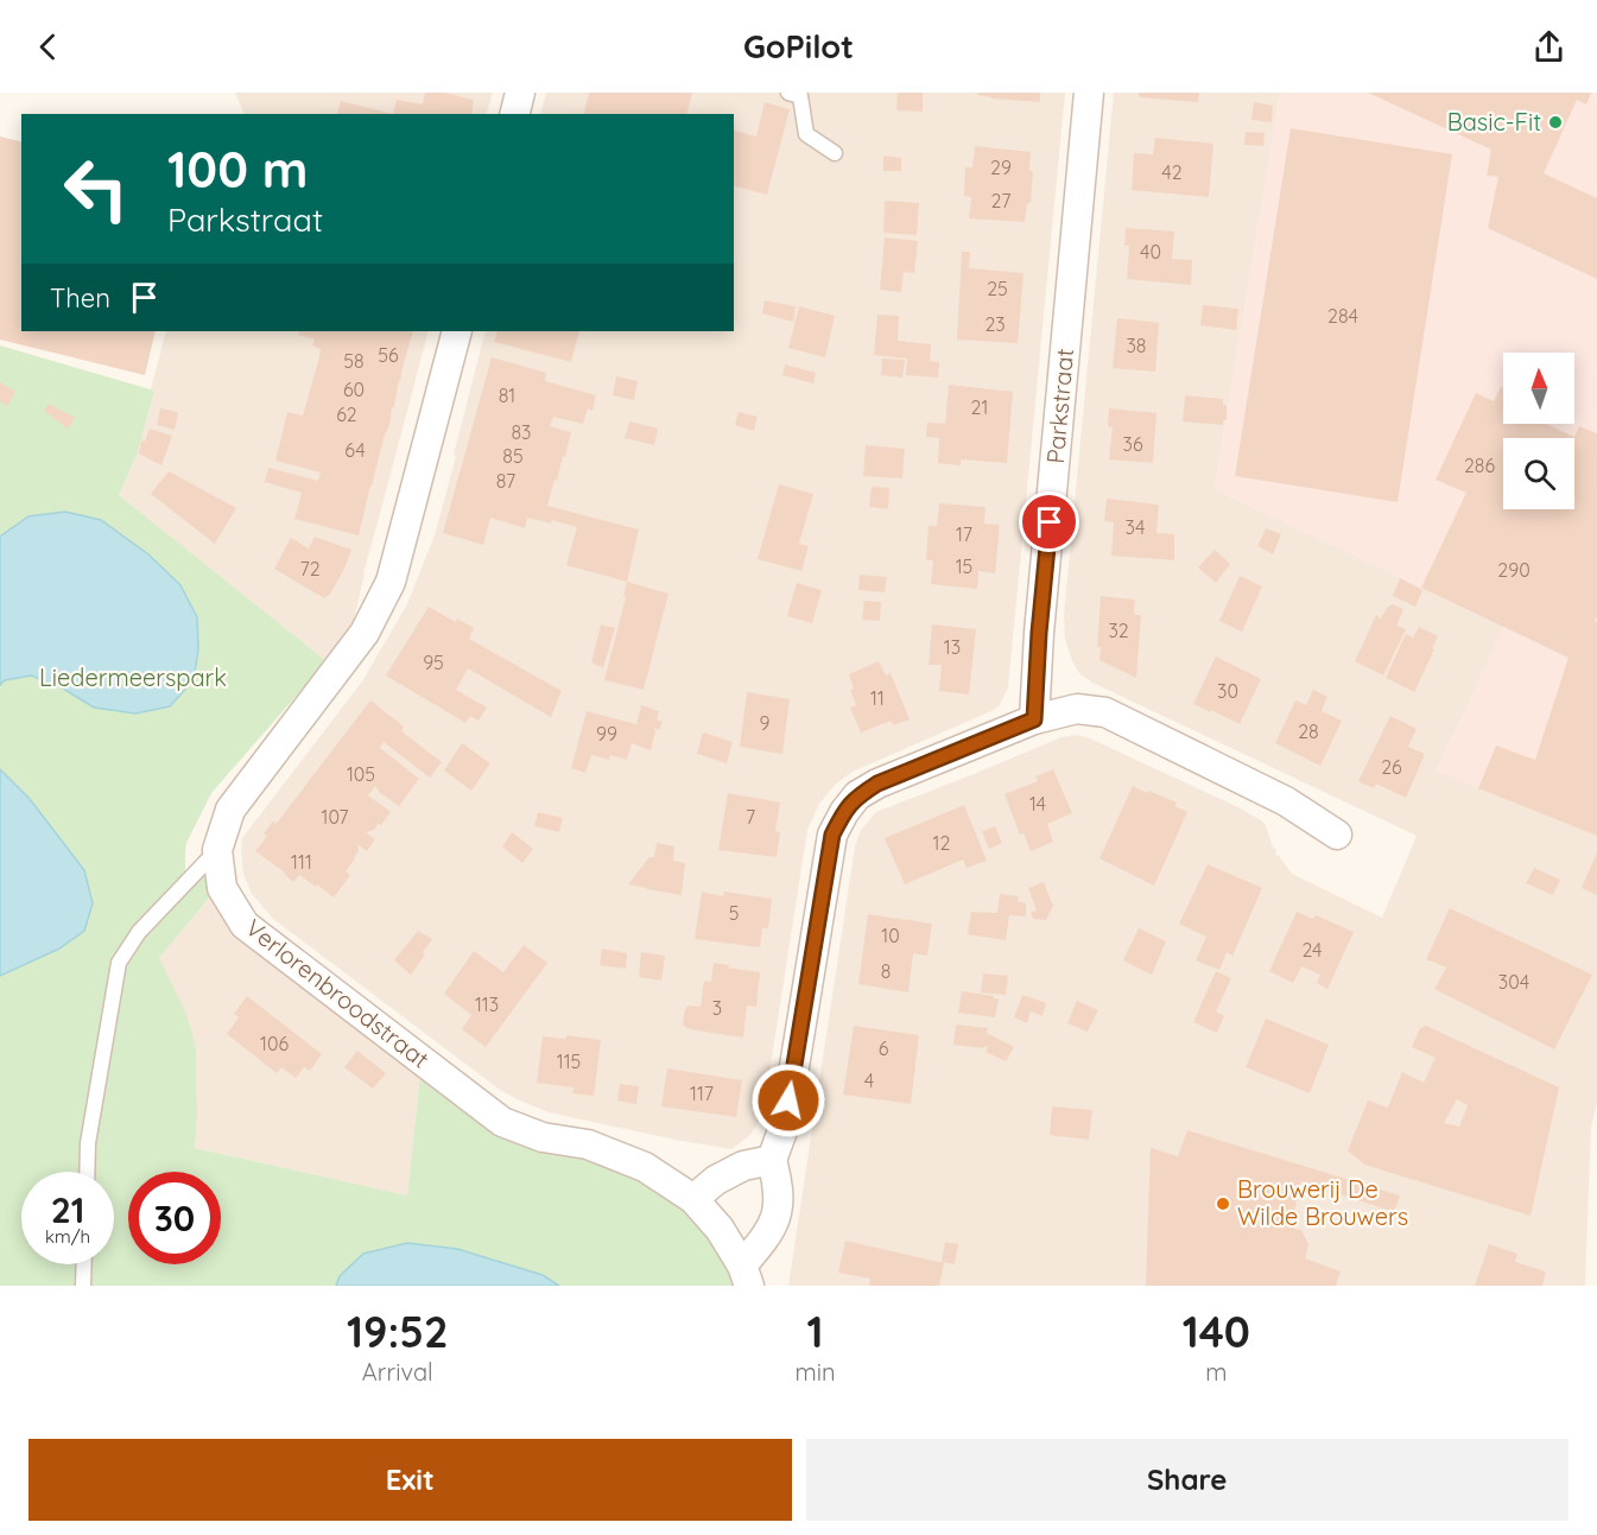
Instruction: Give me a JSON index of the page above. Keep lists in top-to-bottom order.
{
  "streets": {
    "street": ["Parkstraat", "Verlorenbroodstraat"]
  },
  "parks": ["Liedermeerspark"],
  "places": ["Basic-Fit", "Brouwerij De Wilde Brouwers"],
  "house_numbers": [
    "29",
    "42",
    "27",
    "40",
    "25",
    "284",
    "23",
    "38",
    "56",
    "58",
    "60",
    "81",
    "21",
    "62",
    "83",
    "36",
    "64",
    "85",
    "286",
    "87",
    "34",
    "17",
    "15",
    "72",
    "290",
    "32",
    "13",
    "95",
    "30",
    "11",
    "9",
    "28",
    "99",
    "26",
    "105",
    "14",
    "107",
    "7",
    "12",
    "111",
    "5",
    "10",
    "24",
    "8",
    "304",
    "113",
    "3",
    "106",
    "6",
    "115",
    "4",
    "117"
  ],
  "north": "top",
  "page": {
    "header": "GoPilot",
    "turn": ["100 m", "Parkstraat"],
    "then": "Then",
    "speed": "21 km/h",
    "limit": "30",
    "eta": [
      "19:52",
      "Arrival",
      "1",
      "min",
      "140",
      "m"
    ],
    "buttons": ["Exit", "Share"]
  }
}
